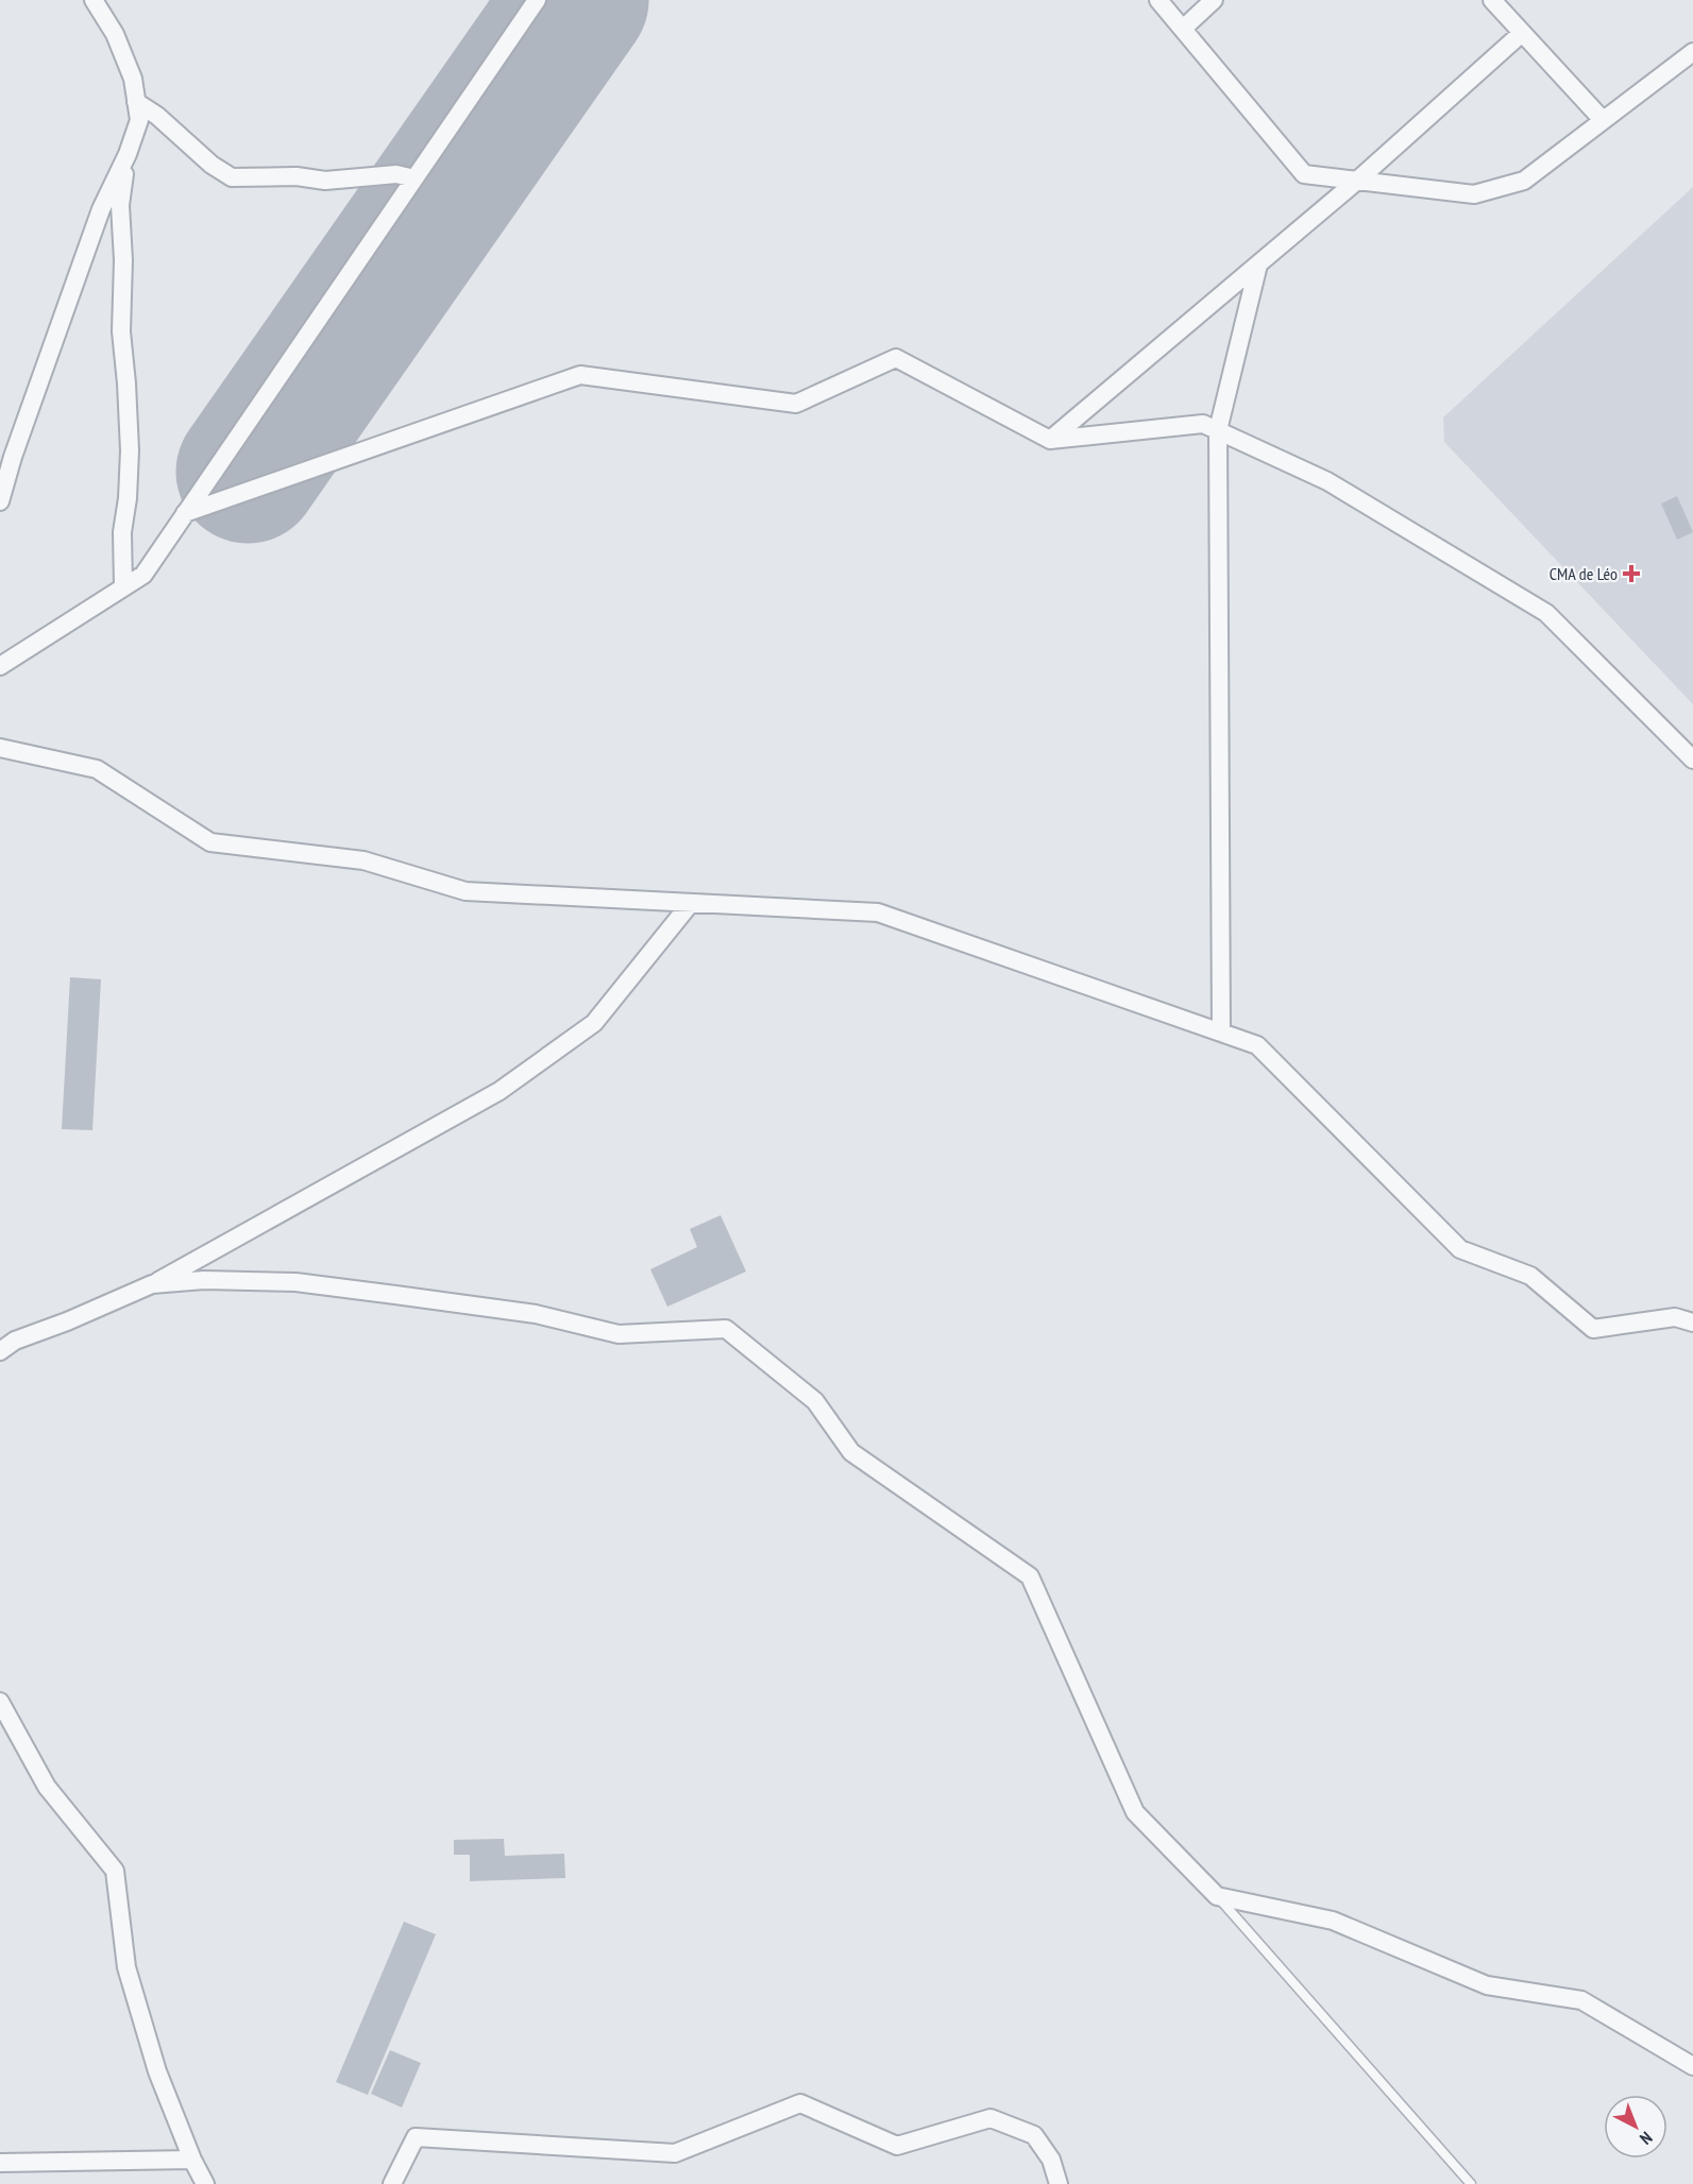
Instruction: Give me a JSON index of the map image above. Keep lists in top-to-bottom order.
{
  "places": {
    "health": ["CMA de Léo"]
  },
  "north": "bottom right"
}
